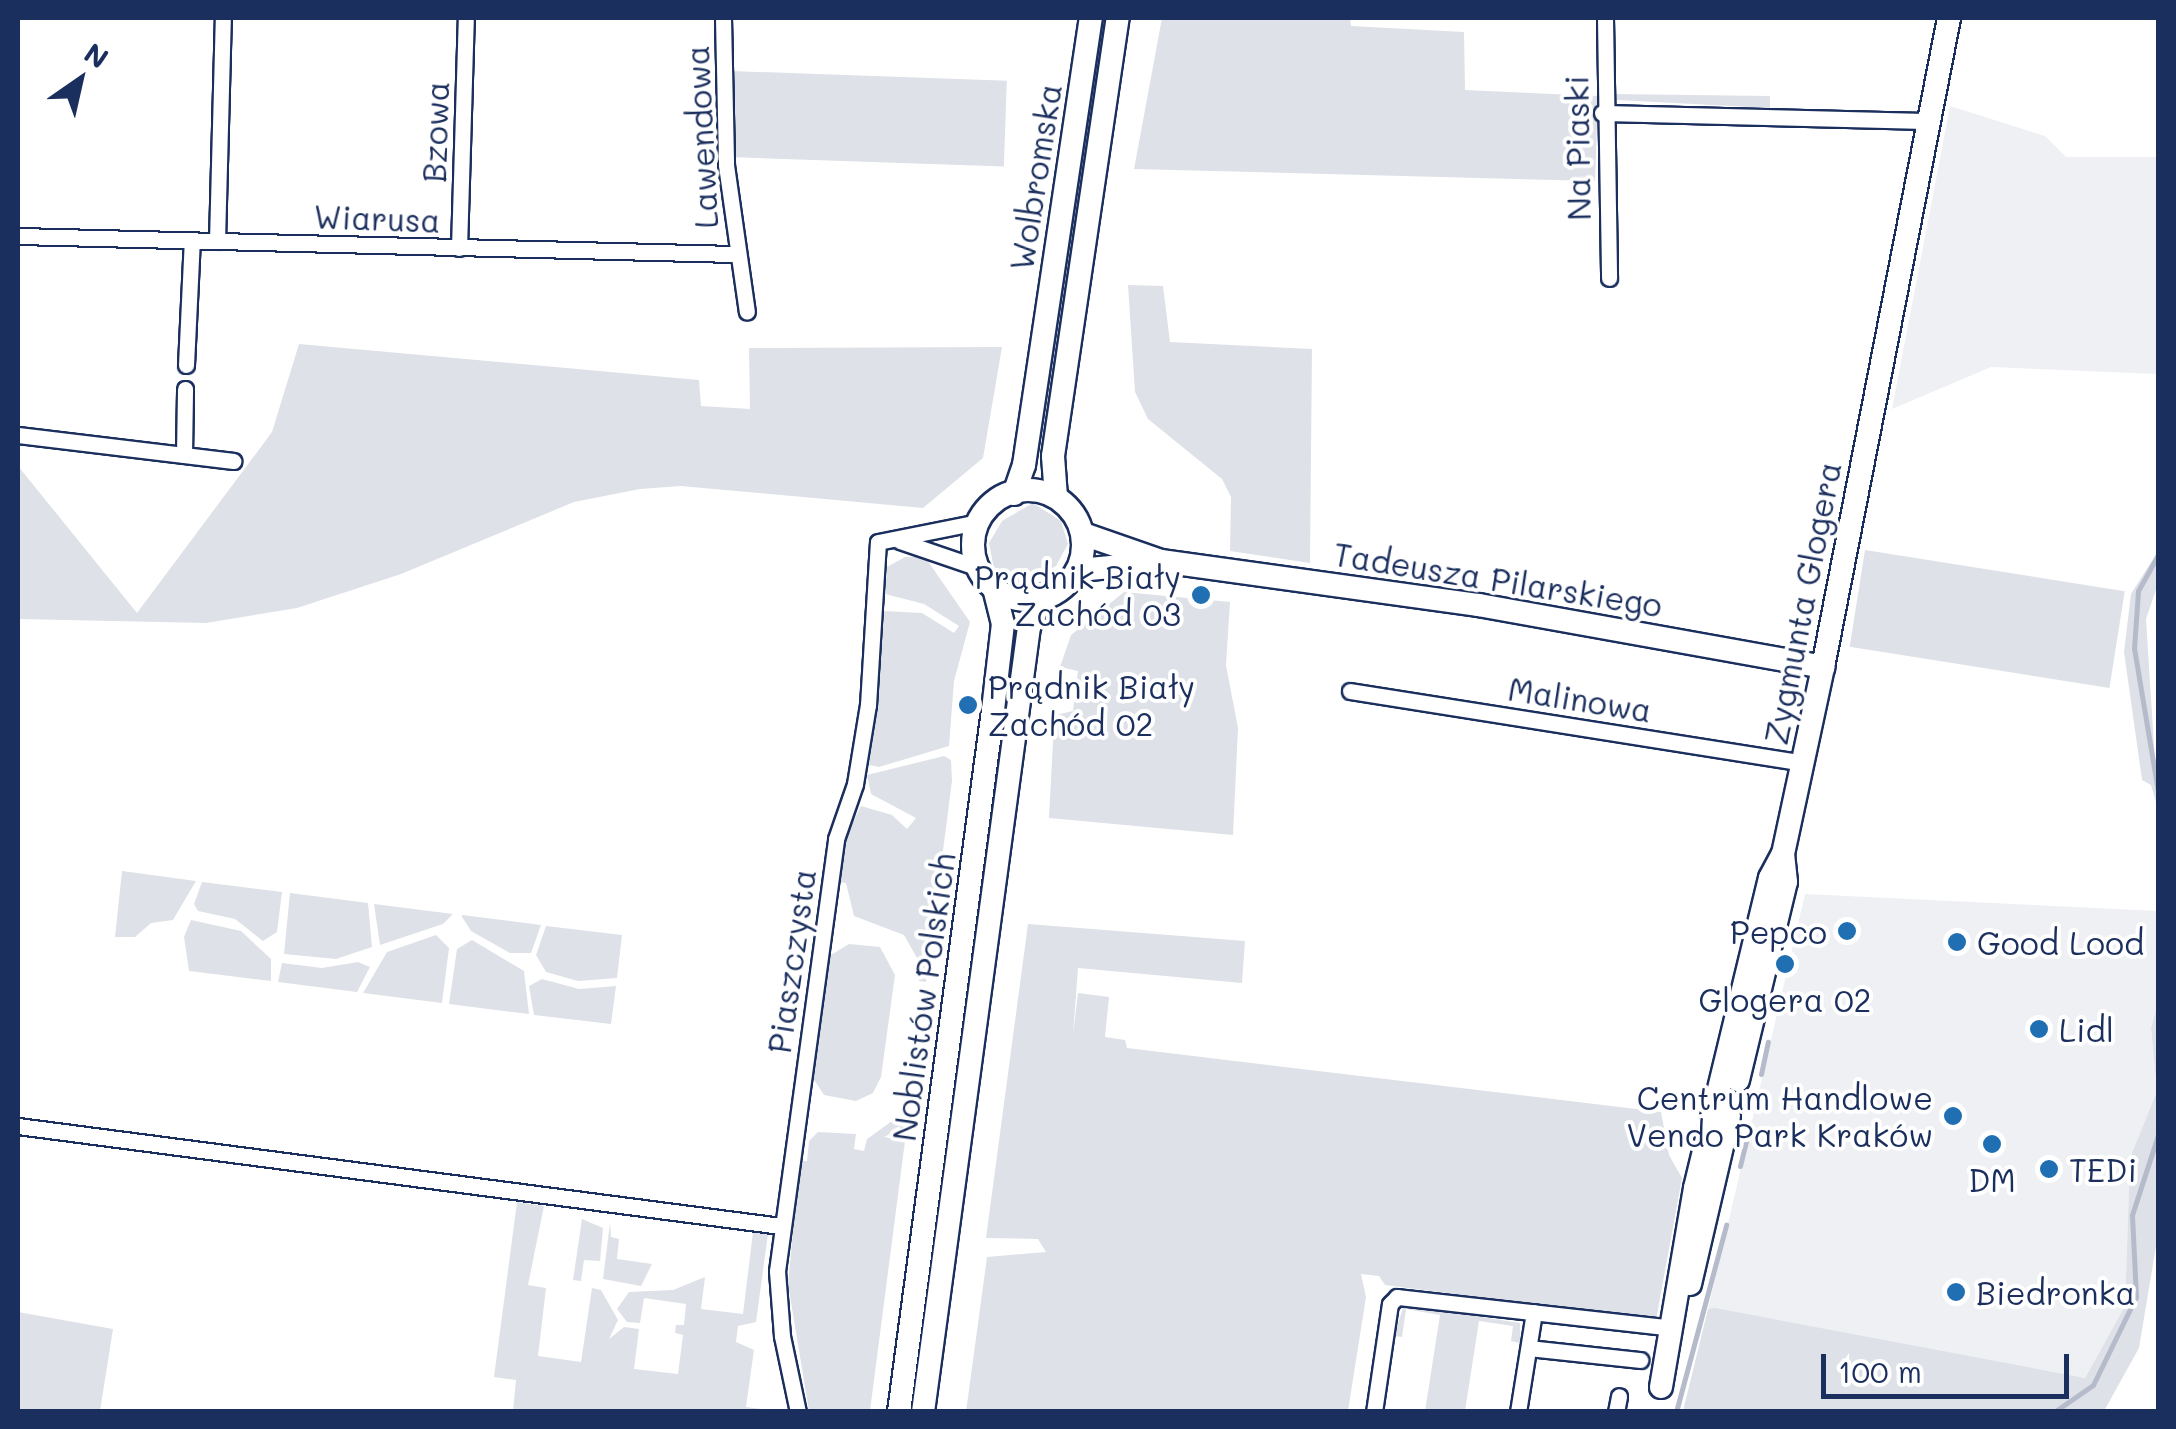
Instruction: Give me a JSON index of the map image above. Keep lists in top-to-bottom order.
{
  "streets": {
    "main road": [
      "Wolbromska",
      "Tadeusza Pilarskiego",
      "Zygmunta Glogera",
      "Noblistów Polskich"
    ],
    "street": [
      "Bzowa",
      "Lawendowa",
      "Na Piaski",
      "Wiarusa",
      "Malinowa",
      "Piaszczysta"
    ]
  },
  "crossings": [
    ["Bzowa", "Wiarusa"],
    ["Lawendowa", "Wiarusa"],
    ["Wolbromska", "Tadeusza Pilarskiego"],
    ["Wolbromska", "Noblistów Polskich"],
    ["Tadeusza Pilarskiego", "Zygmunta Glogera"],
    ["Tadeusza Pilarskiego", "Noblistów Polskich"],
    ["Zygmunta Glogera", "Malinowa"]
  ],
  "places": [
    "Prądnik Biały Zachód 03",
    "Prądnik Biały Zachód 02",
    "Pepco",
    "Good Lood",
    "Glogera 02",
    "Lidl",
    "Centrum Handlowe Vendo Park Kraków",
    "DM",
    "TEDi",
    "Biedronka"
  ],
  "scale_bar": "100 m",
  "north": "top right"
}
